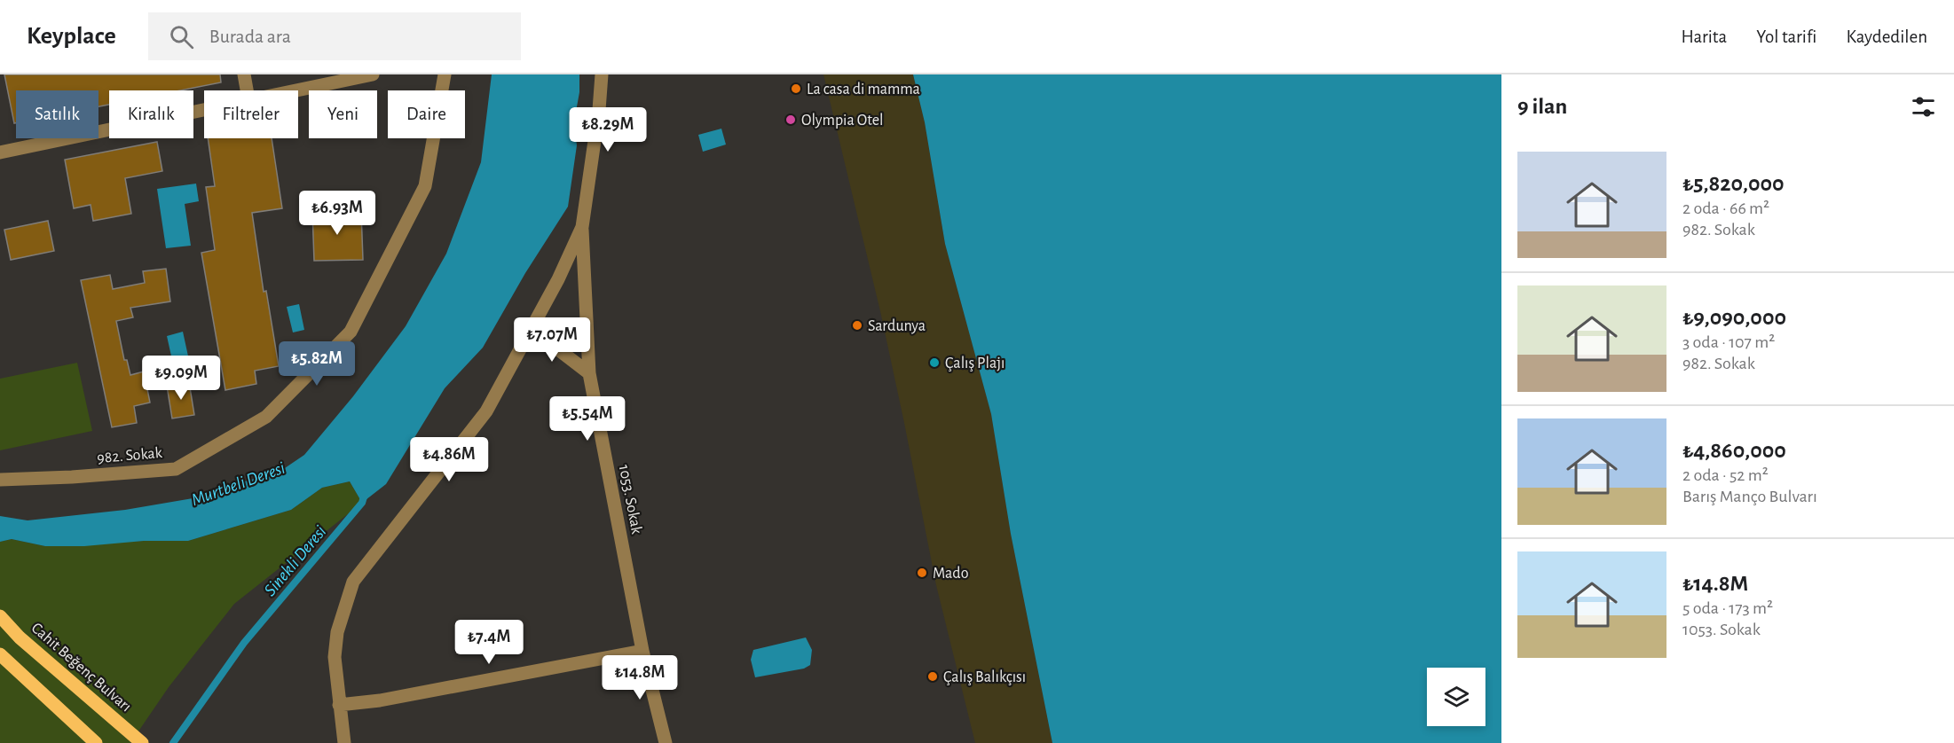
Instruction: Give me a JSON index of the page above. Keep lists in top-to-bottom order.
{
  "streets": {
    "main road": ["Cahit Beğenç Bulvarı"],
    "street": ["982. Sokak", "1053. Sokak"]
  },
  "water": ["Murtbeli Deresi", "Sinekli Deresi"],
  "places": [
    "La casa di mamma",
    "Olympia Otel",
    "Sardunya",
    "Çalış Plajı",
    "Mado",
    "Çalış Balıkçısı"
  ],
  "page": {
    "header": "Keyplace",
    "search": "Burada ara",
    "nav": ["Harita", "Yol tarifi", "Kaydedilen"],
    "heading": "9 ilan",
    "chip": [
      "Satılık",
      "Kiralık",
      "Filtreler",
      "Yeni",
      "Daire"
    ],
    "price": [
      "₺8.29M",
      "₺6.93M",
      "₺7.07M",
      "₺5.82M",
      "₺9.09M",
      "₺5.54M",
      "₺4.86M",
      "₺7.4M",
      "₺14.8M"
    ],
    "list": [
      {
        "name": "₺5,820,000",
        "note": "2 oda · 66 m² · 982. Sokak"
      },
      {
        "name": "₺9,090,000",
        "note": "3 oda · 107 m² · 982. Sokak"
      },
      {
        "name": "₺4,860,000",
        "note": "2 oda · 52 m² · Barış Manço Bulvarı"
      },
      {
        "name": "₺14.8M",
        "note": "5 oda · 173 m² · 1053. Sokak"
      }
    ]
  }
}
